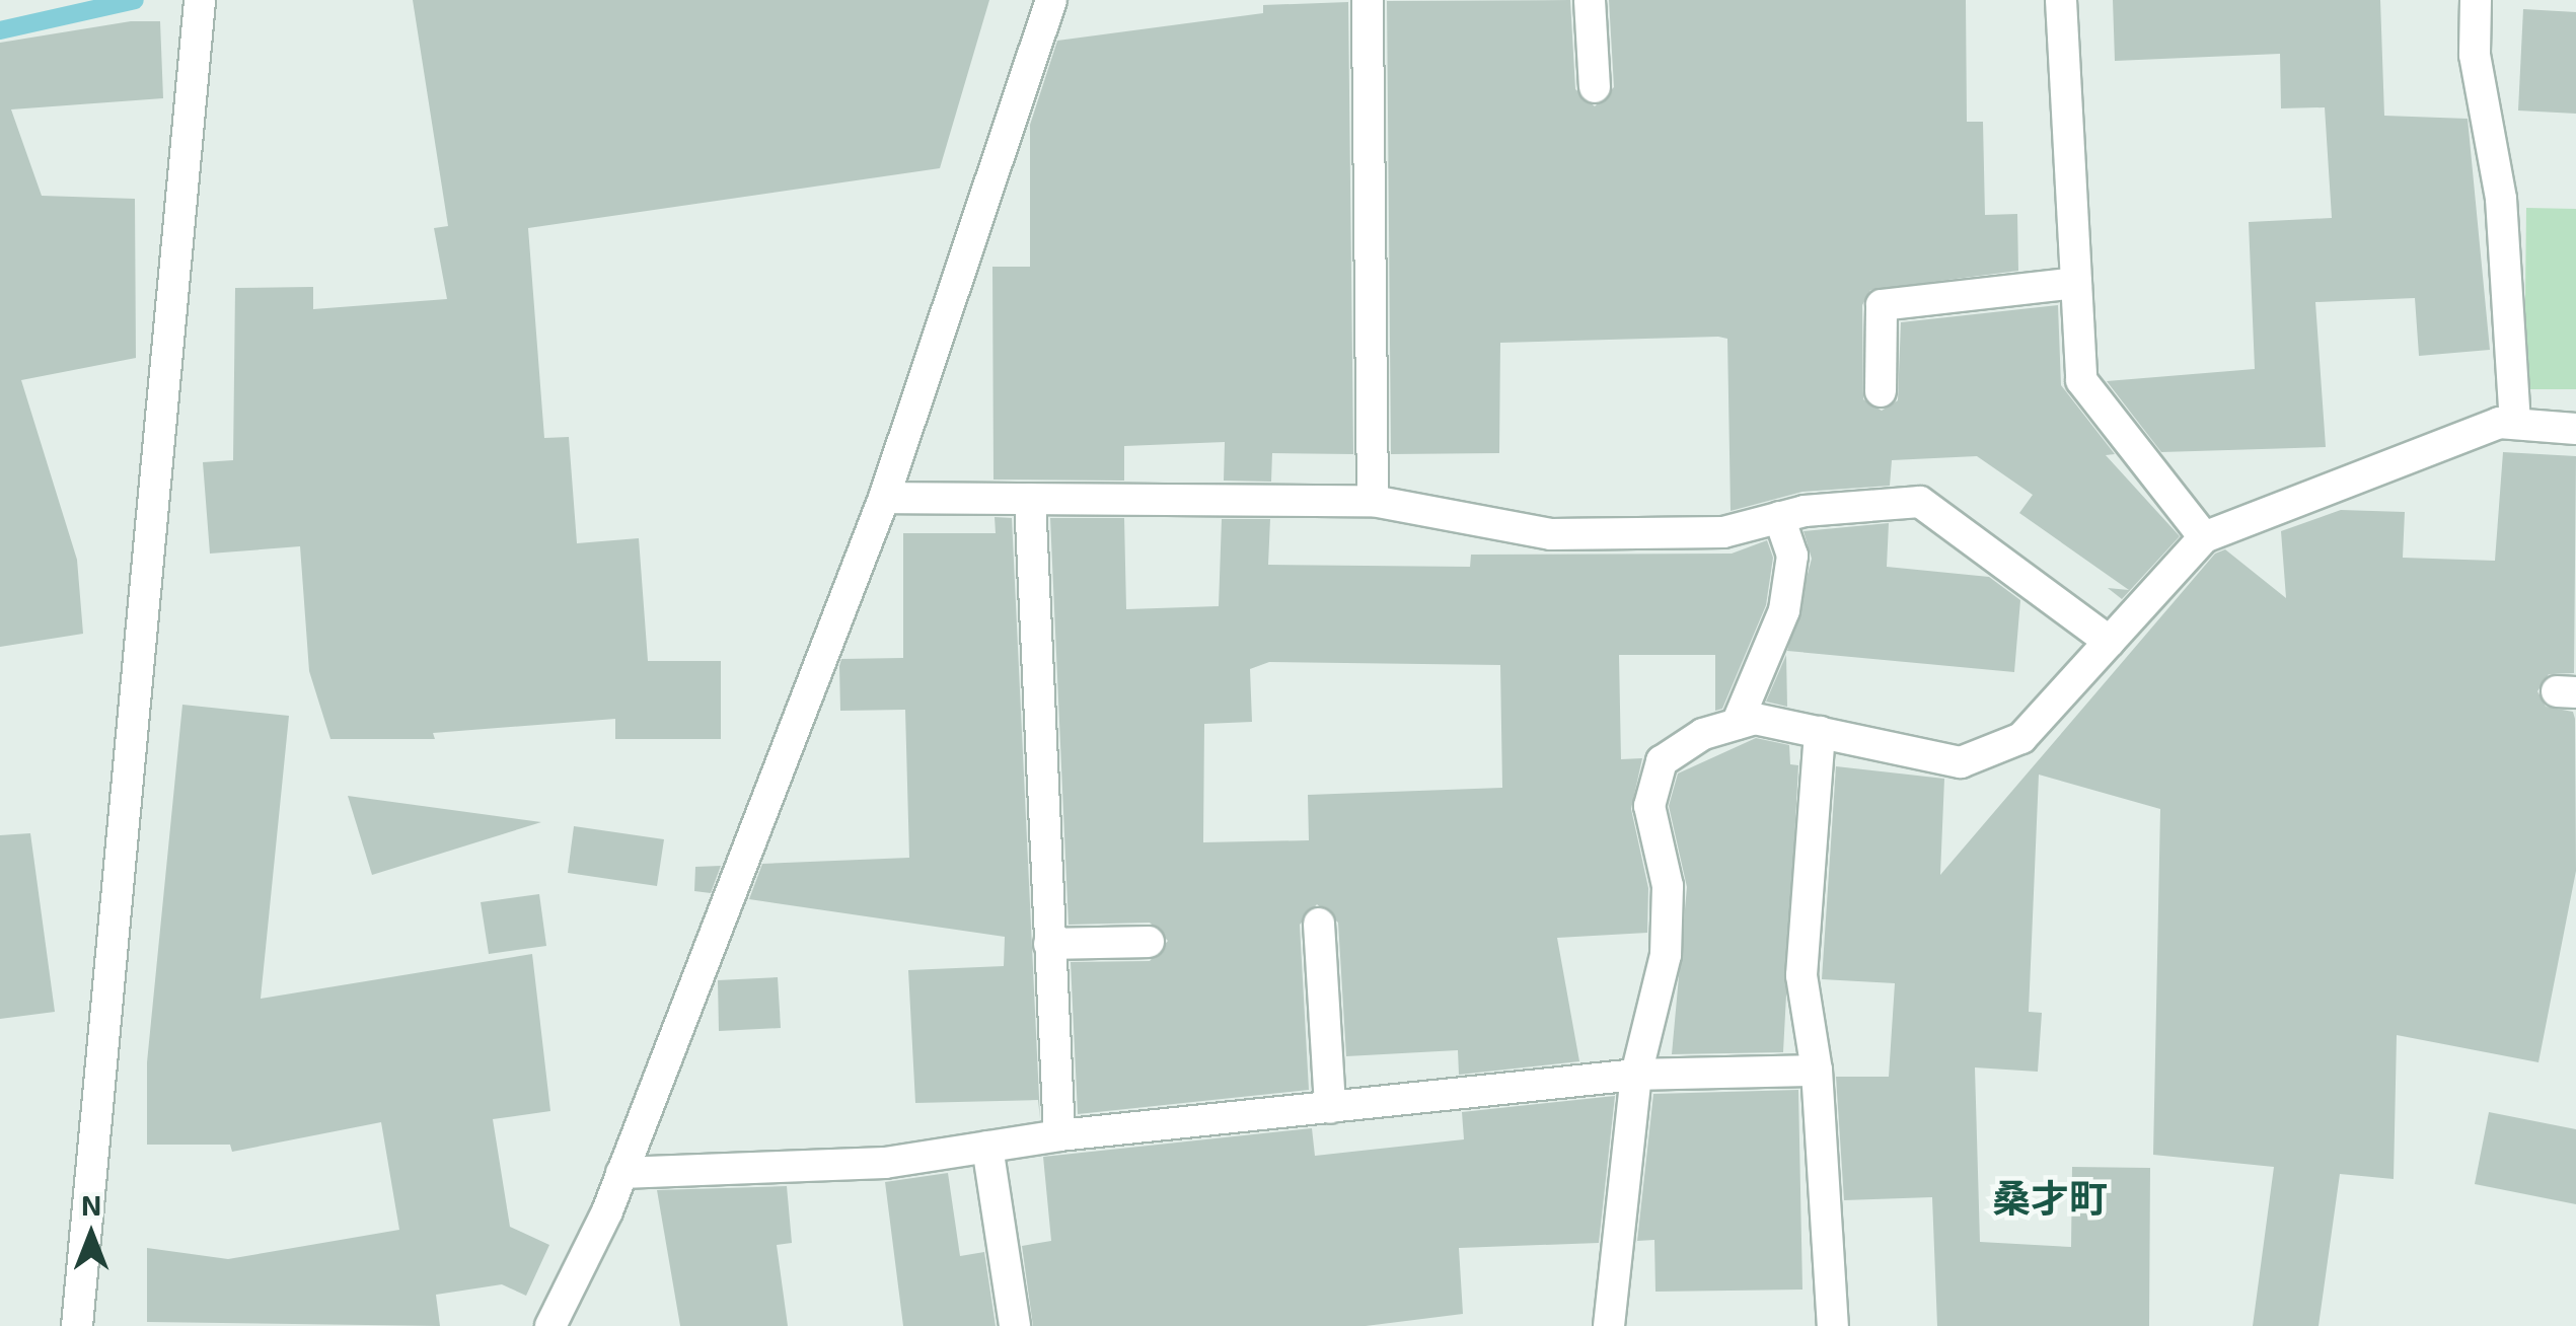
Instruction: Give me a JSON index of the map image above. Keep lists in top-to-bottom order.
{
  "districts": ["桑才町"],
  "north": "top"
}
